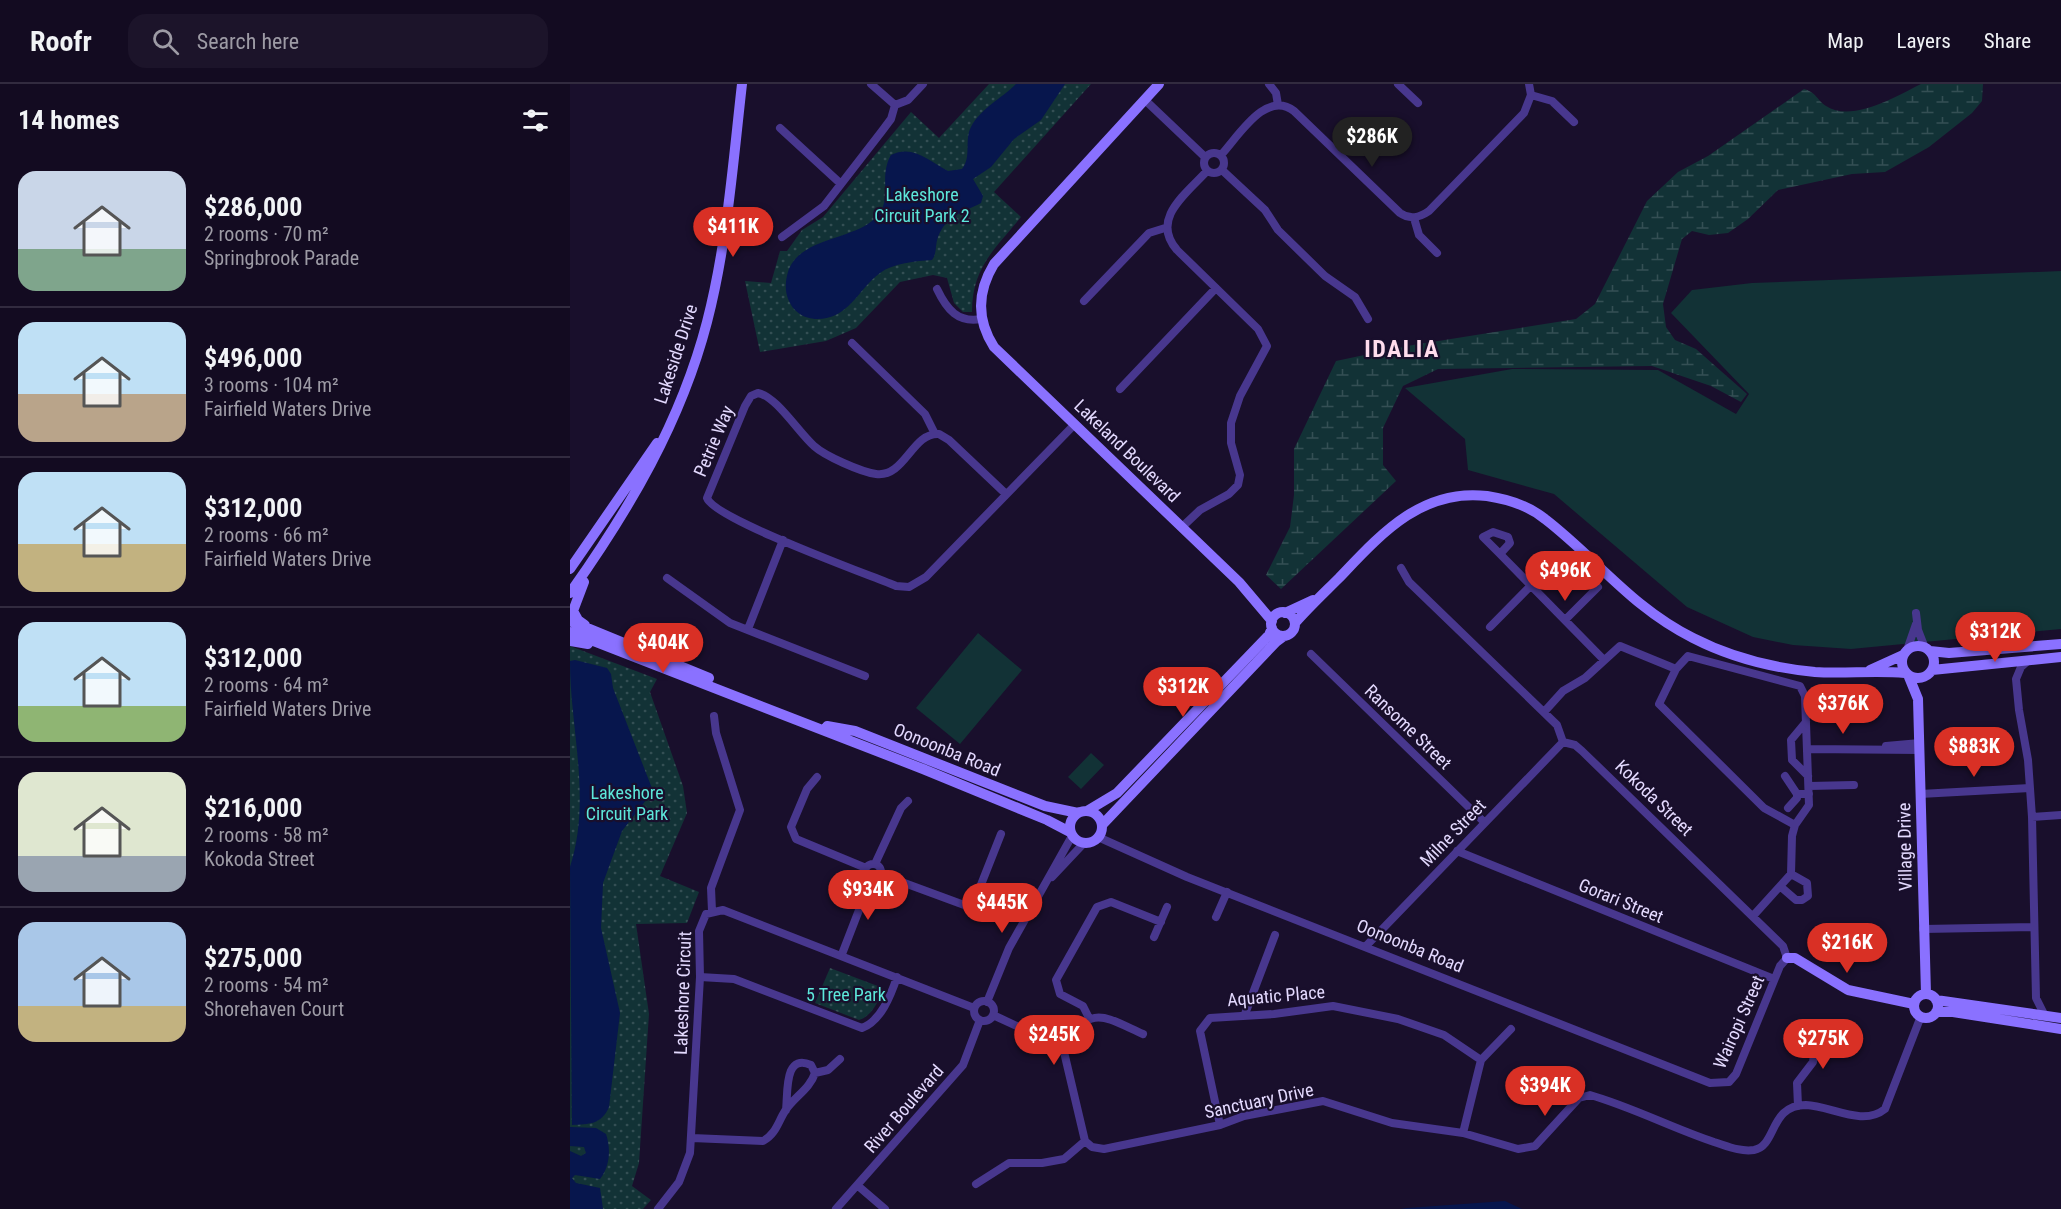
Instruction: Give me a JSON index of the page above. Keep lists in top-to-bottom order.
{
  "streets": {
    "street": [
      "Lakeside Drive",
      "Petrie Way",
      "Lakeland Boulevard",
      "Ransome Street",
      "Oonoonba Road",
      "Kokoda Street",
      "Milne Street",
      "Village Drive",
      "Gorari Street",
      "Lakeshore Circuit",
      "Aquatic Place",
      "Wairopi Street",
      "Sanctuary Drive",
      "River Boulevard"
    ]
  },
  "crossings": [
    ["Petrie Way", "Lakeland Boulevard"],
    ["Ransome Street", "Milne Street"],
    ["Oonoonba Road", "Milne Street"],
    ["Oonoonba Road", "Wairopi Street"],
    ["Kokoda Street", "Milne Street"],
    ["Kokoda Street", "Wairopi Street"],
    ["Milne Street", "Gorari Street"],
    ["Gorari Street", "Wairopi Street"],
    ["Lakeshore Circuit", "River Boulevard"],
    ["Aquatic Place", "Sanctuary Drive"]
  ],
  "districts": ["IDALIA"],
  "parks": ["Lakeshore Circuit Park 2", "Lakeshore Circuit Park", "5 Tree Park"],
  "page": {
    "header": "Roofr",
    "search": "Search here",
    "nav": ["Map", "Layers", "Share"],
    "heading": "14 homes",
    "price": [
      "$286K",
      "$411K",
      "$496K",
      "$312K",
      "$404K",
      "$312K",
      "$376K",
      "$883K",
      "$934K",
      "$445K",
      "$216K",
      "$245K",
      "$275K",
      "$394K"
    ],
    "list": [
      {
        "name": "$286,000",
        "note": "2 rooms · 70 m² · Springbrook Parade"
      },
      {
        "name": "$496,000",
        "note": "3 rooms · 104 m² · Fairfield Waters Drive"
      },
      {
        "name": "$312,000",
        "note": "2 rooms · 66 m² · Fairfield Waters Drive"
      },
      {
        "name": "$312,000",
        "note": "2 rooms · 64 m² · Fairfield Waters Drive"
      },
      {
        "name": "$216,000",
        "note": "2 rooms · 58 m² · Kokoda Street"
      },
      {
        "name": "$275,000",
        "note": "2 rooms · 54 m² · Shorehaven Court"
      }
    ]
  }
}
